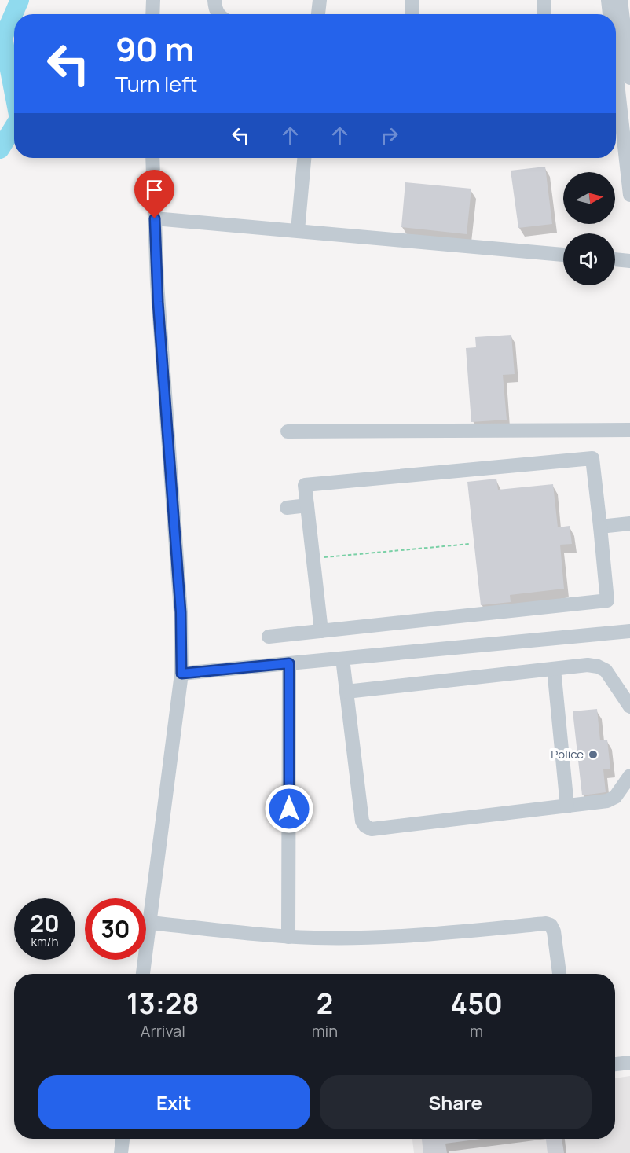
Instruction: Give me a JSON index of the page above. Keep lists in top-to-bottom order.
{
  "places": ["Police"],
  "north": "right",
  "page": {
    "turn": ["90 m", "Turn left"],
    "speed": "20 km/h",
    "limit": "30",
    "eta": [
      "13:28",
      "Arrival",
      "2",
      "min",
      "450",
      "m"
    ],
    "buttons": ["Exit", "Share"]
  }
}
